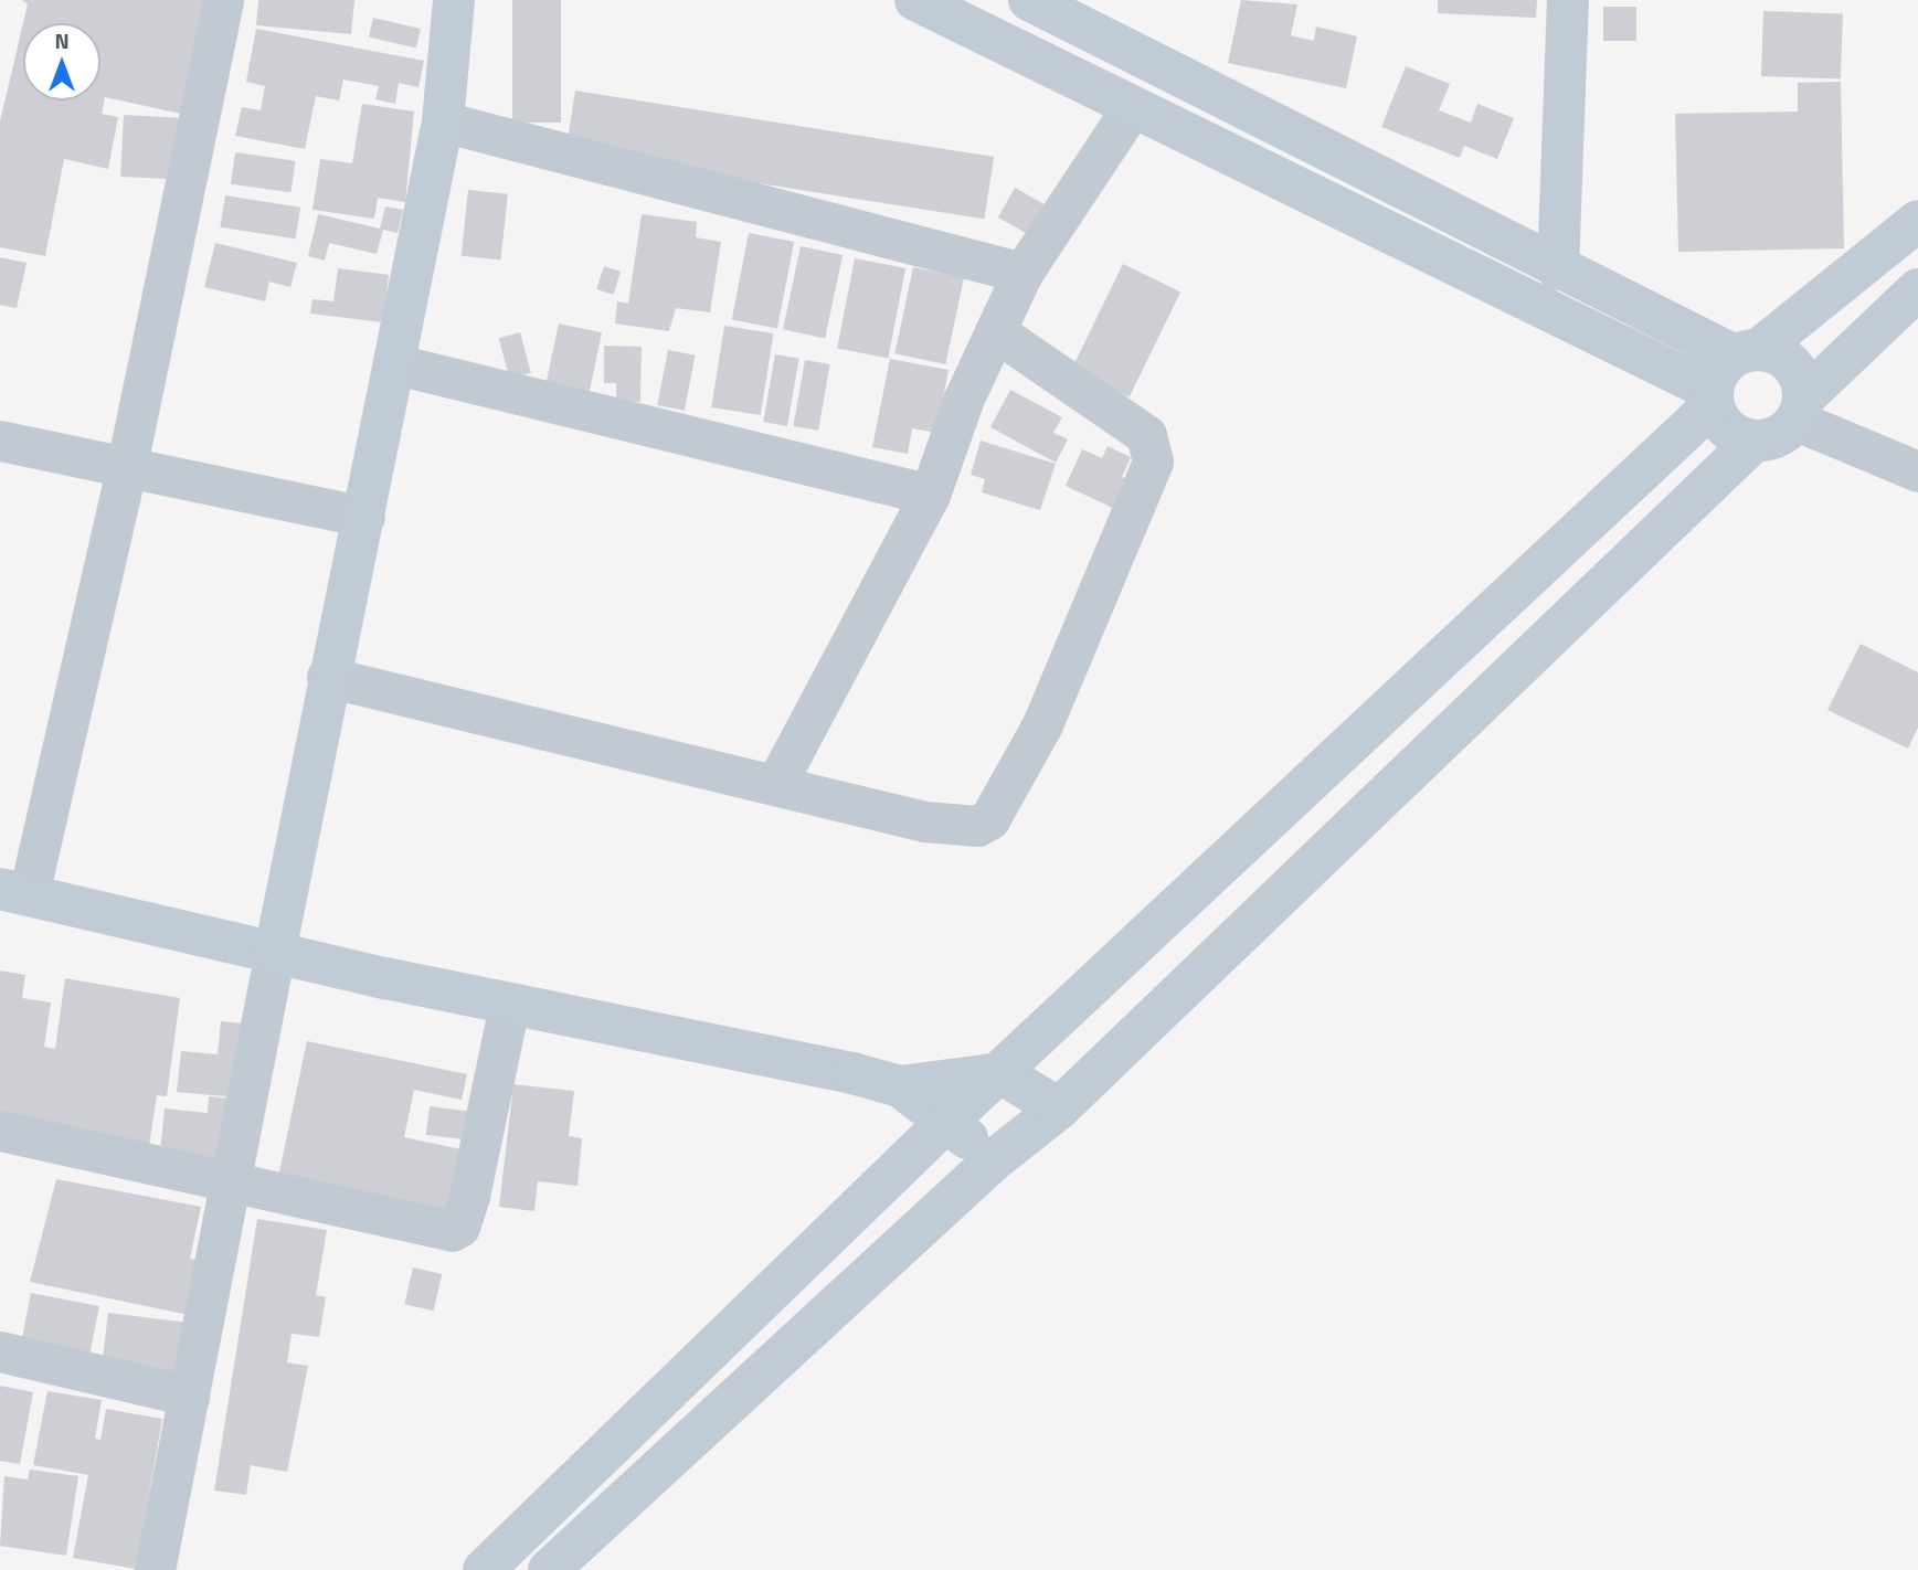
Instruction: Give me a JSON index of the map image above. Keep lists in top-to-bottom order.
{
  "north": "top"
}
